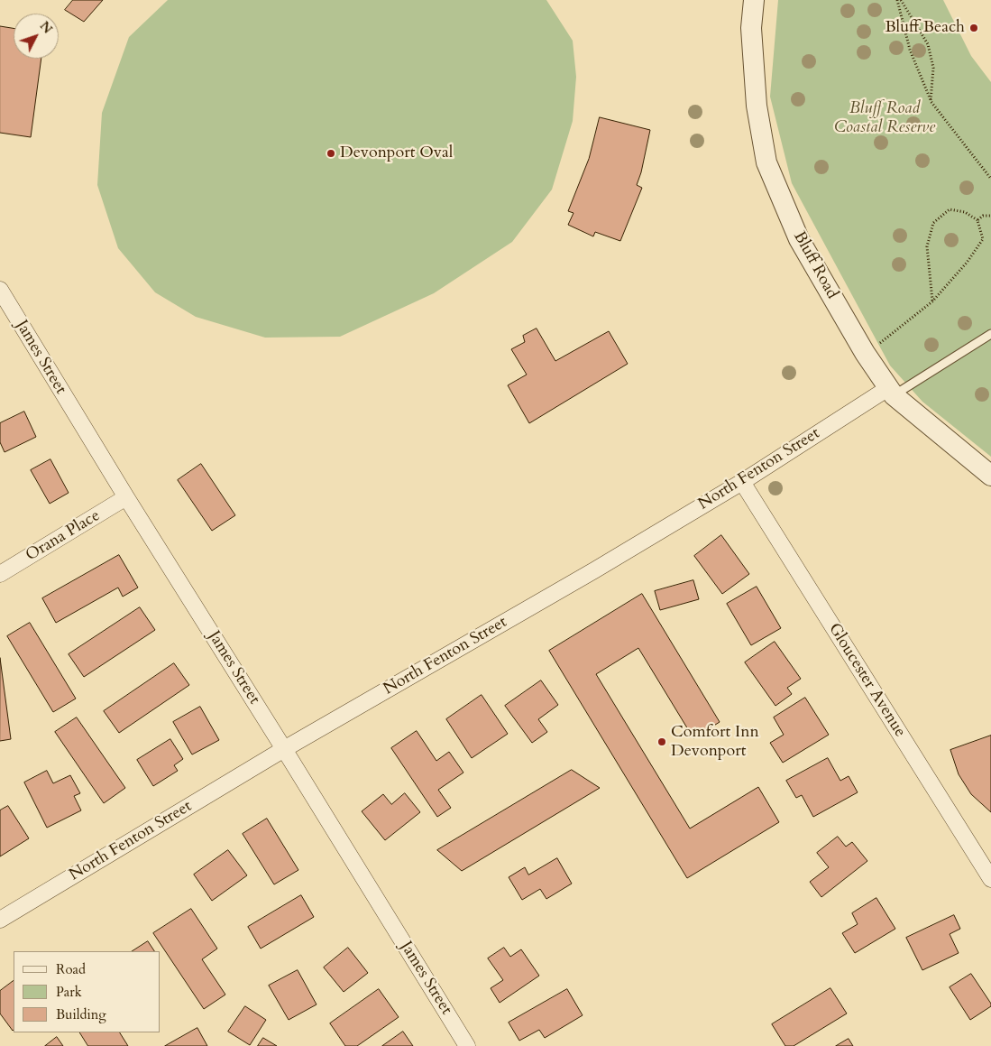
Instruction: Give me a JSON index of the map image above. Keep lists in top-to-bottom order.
{
  "streets": {
    "street": [
      "Bluff Road",
      "James Street",
      "North Fenton Street",
      "Orana Place",
      "Gloucester Avenue"
    ]
  },
  "crossings": [
    ["Bluff Road", "North Fenton Street"],
    ["James Street", "North Fenton Street"],
    ["James Street", "Orana Place"],
    ["North Fenton Street", "Gloucester Avenue"]
  ],
  "parks": ["Bluff Road Coastal Reserve"],
  "places": ["Bluff Beach", "Devonport Oval", "Comfort Inn Devonport"],
  "legend": ["Road", "Park", "Building"],
  "north": "top right"
}
